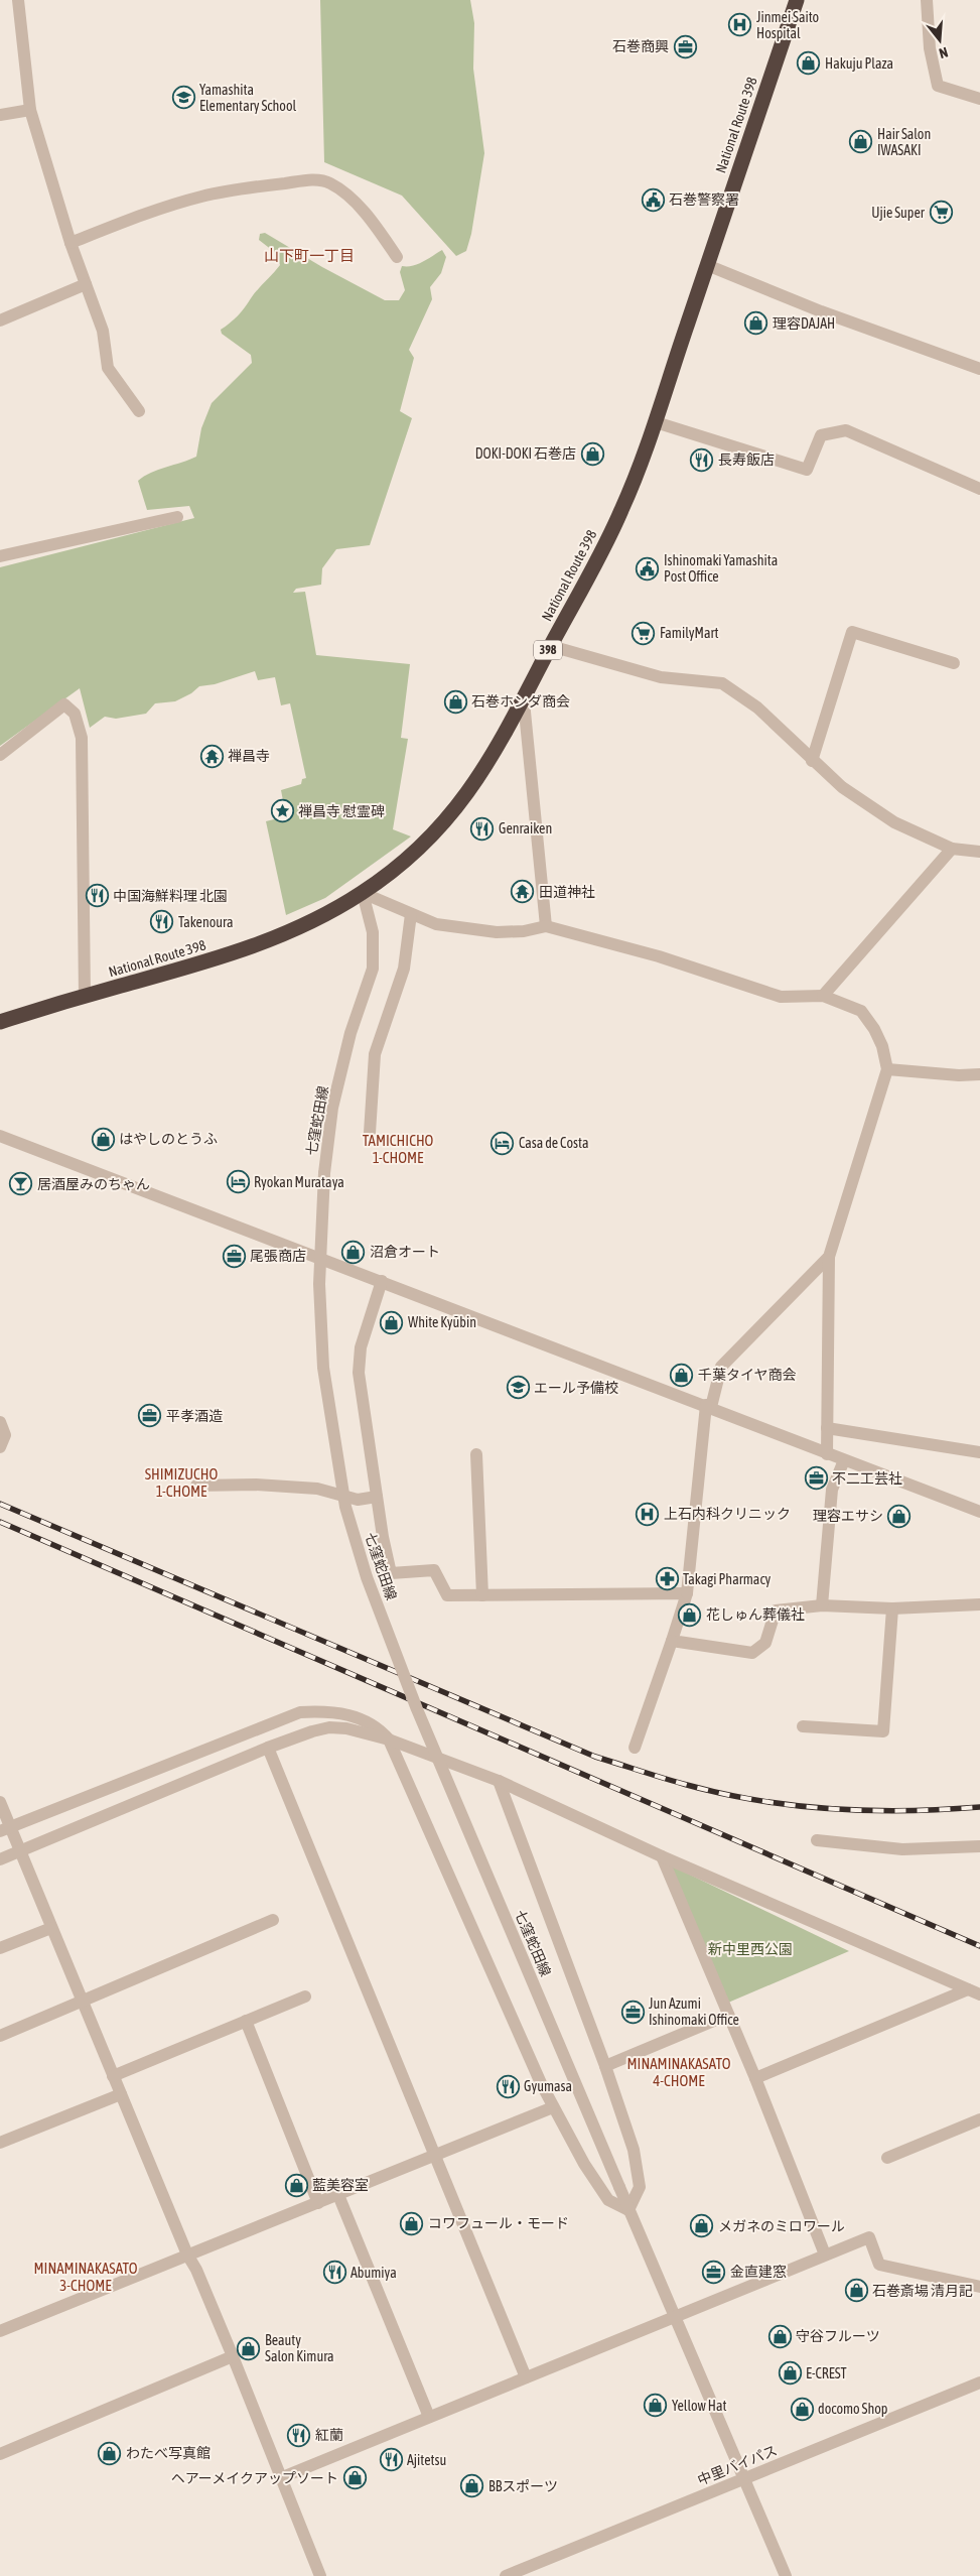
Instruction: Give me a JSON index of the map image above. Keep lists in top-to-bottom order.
{
  "streets": {
    "highway": ["National Route 398", "398"],
    "street": ["七窪蛇田線", "中里バイパス"]
  },
  "crossings": [
    ["National Route 398", "七窪蛇田線"],
    ["七窪蛇田線", "中里バイパス"]
  ],
  "districts": [
    "山下町一丁目",
    "TAMICHICHO 1-CHOME",
    "SHIMIZUCHO 1-CHOME",
    "MINAMINAKASATO 4-CHOME",
    "MINAMINAKASATO 3-CHOME"
  ],
  "parks": ["新中里西公園"],
  "places": {
    "hospital": ["Jinmei Saito Hospital", "上石内科クリニック"],
    "office": [
      "石巻商興",
      "尾張商店",
      "平孝酒造",
      "不二工芸社",
      "Jun Azumi Ishinomaki Office",
      "金直建窓"
    ],
    "shop": [
      "Hakuju Plaza",
      "Hair Salon IWASAKI",
      "理容DAJAH",
      "DOKI-DOKI 石巻店",
      "石巻ホンダ商会",
      "はやしのとうふ",
      "沼倉オート",
      "White Kyūbin",
      "千葉タイヤ商会",
      "理容エサシ",
      "花しゅん葬儀社",
      "藍美容室",
      "コワフュール・モード",
      "メガネのミロワール",
      "石巻斎場 清月記",
      "守谷フルーツ",
      "Beauty Salon Kimura",
      "E-CREST",
      "Yellow Hat",
      "docomo Shop",
      "わたべ写真館",
      "ヘアーメイクアップソート",
      "BBスポーツ"
    ],
    "school or university": ["Yamashita Elementary School", "エール予備校"],
    "public building": ["石巻警察署", "Ishinomaki Yamashita Post Office"],
    "supermarket": ["Ujie Super", "FamilyMart"],
    "restaurant": [
      "長寿飯店",
      "Genraiken",
      "中国海鮮料理 北園",
      "Takenoura",
      "Gyumasa",
      "Abumiya",
      "紅蘭",
      "Ajitetsu"
    ],
    "temple": ["禅昌寺", "田道神社"],
    "place": ["禅昌寺 慰霊碑"],
    "hotel": ["Casa de Costa", "Ryokan Murataya"],
    "bar": ["居酒屋みのちゃん"],
    "pharmacy": ["Takagi Pharmacy"]
  },
  "north": "bottom"
}
